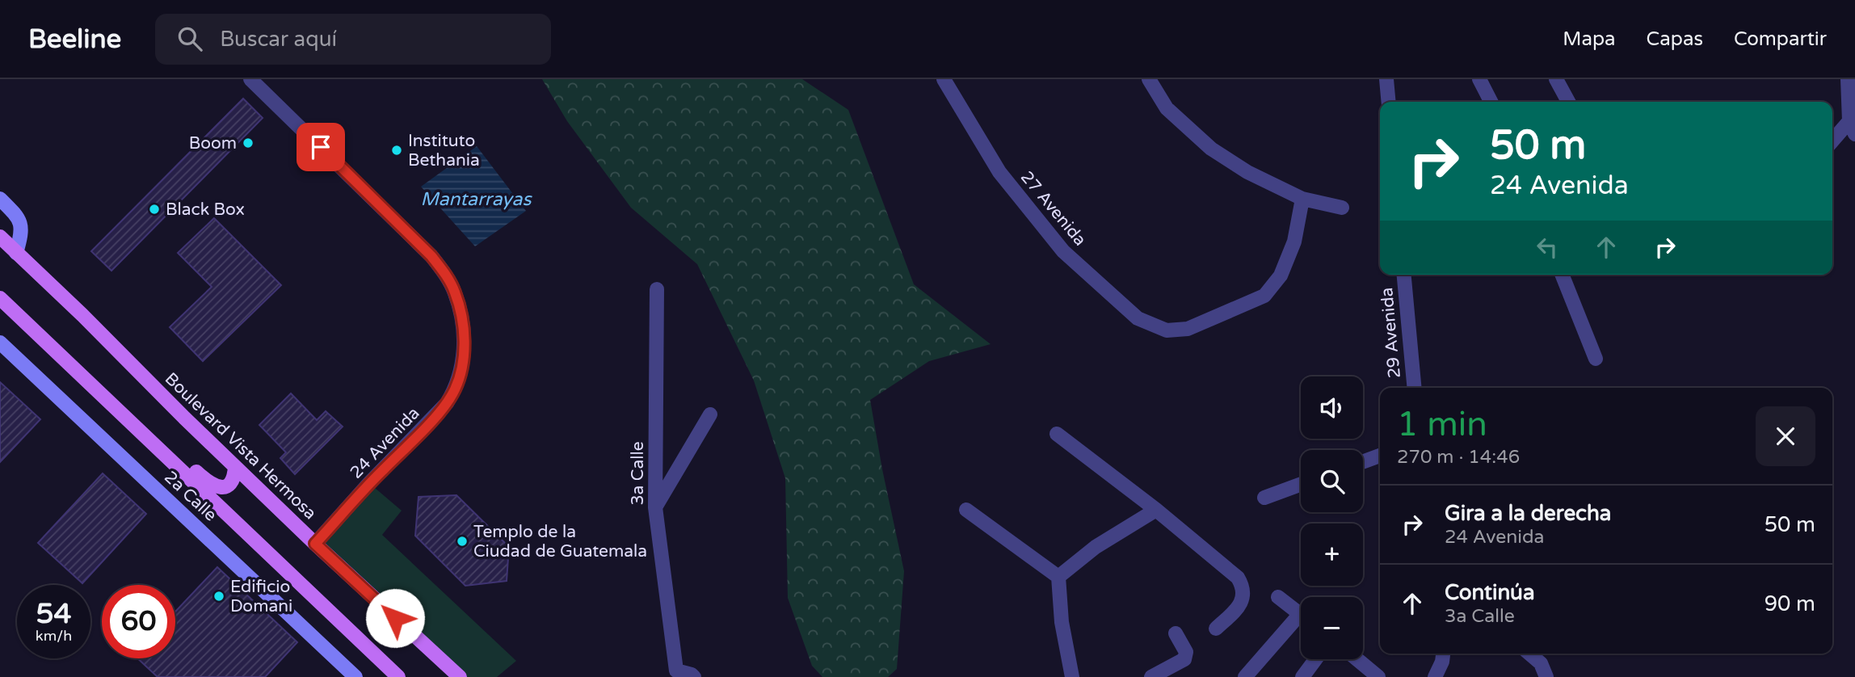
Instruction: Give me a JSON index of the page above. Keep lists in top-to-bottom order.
{
  "streets": {
    "main road": ["Boulevard Vista Hermosa"],
    "street": [
      "27 Avenida",
      "29 Avenida",
      "24 Avenida",
      "3a Calle",
      "2a Calle"
    ]
  },
  "crossings": [
    ["24 Avenida", "Boulevard Vista Hermosa"]
  ],
  "water": ["Mantarrayas"],
  "places": [
    "Boom",
    "Instituto Bethania",
    "Black Box",
    "Templo de la Ciudad de Guatemala",
    "Edificio Domani"
  ],
  "page": {
    "header": "Beeline",
    "search": "Buscar aquí",
    "nav": ["Mapa", "Capas", "Compartir"],
    "turn": ["50 m", "24 Avenida"],
    "map_buttons": ["+", "−"],
    "heading": ["1 min", "270 m · 14:46"],
    "list": [
      {
        "name": "Gira a la derecha",
        "note": "24 Avenida",
        "value": "50 m"
      },
      {
        "name": "Continúa",
        "note": "3a Calle",
        "value": "90 m"
      }
    ],
    "speed": "54 km/h",
    "limit": "60"
  }
}
